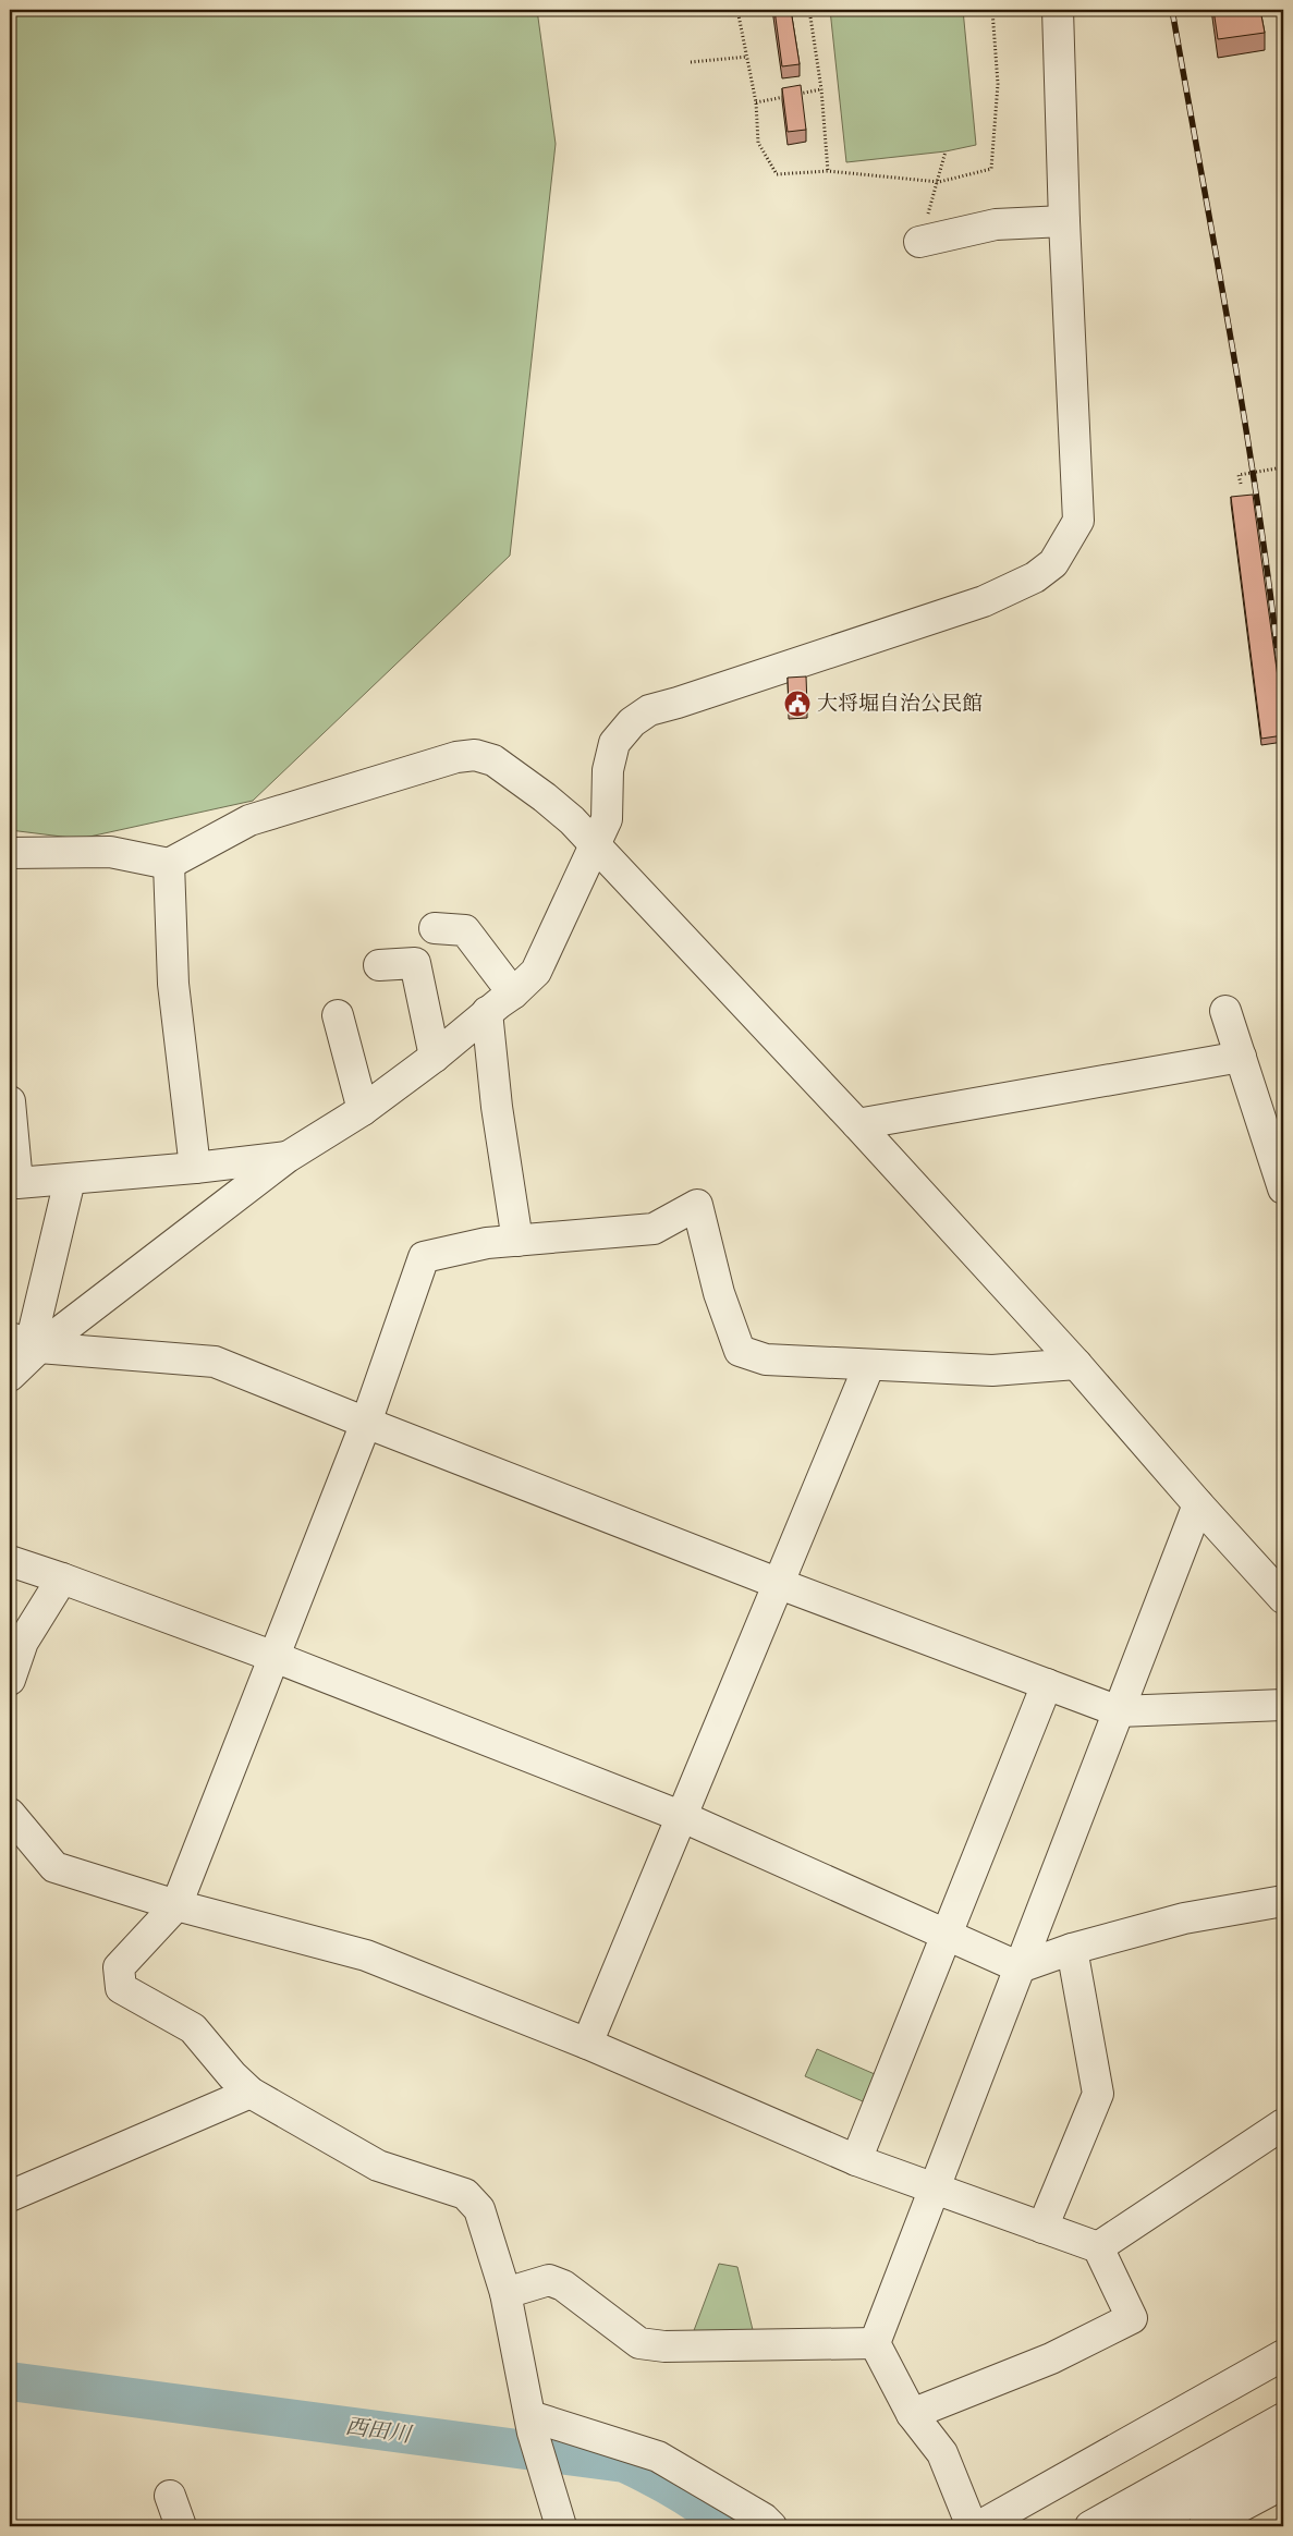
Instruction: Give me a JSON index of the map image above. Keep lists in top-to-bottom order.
{
  "water": ["西田川"],
  "places": {
    "public building": ["大将堀自治公民館"]
  }
}
